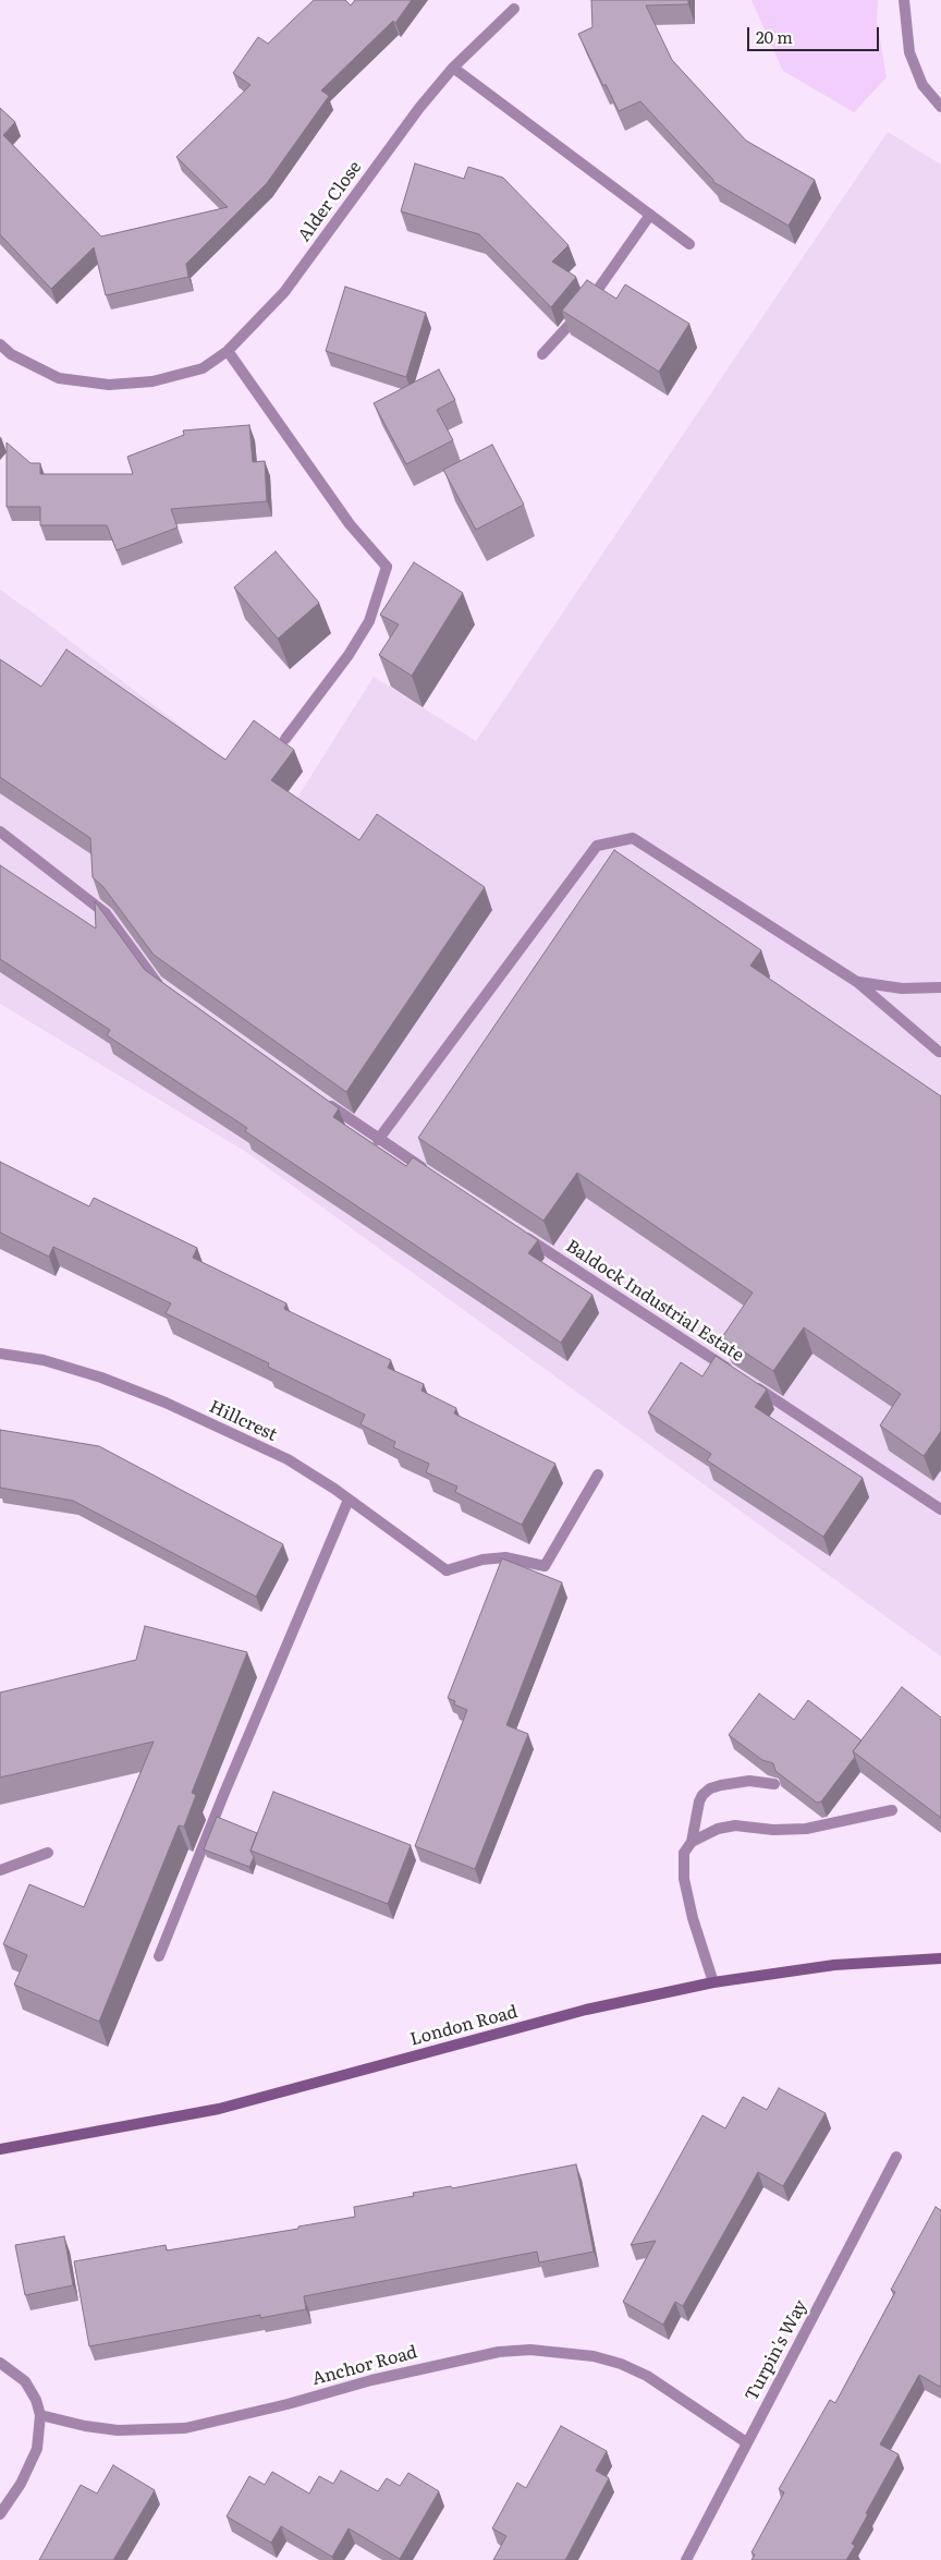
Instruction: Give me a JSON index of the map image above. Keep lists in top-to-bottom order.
{
  "streets": {
    "main road": ["London Road"],
    "street": [
      "Alder Close",
      "Baldock Industrial Estate",
      "Hillcrest",
      "Turpin's Way",
      "Anchor Road"
    ]
  },
  "crossings": [
    ["Turpin's Way", "Anchor Road"]
  ],
  "scale_bar": "20 m"
}
